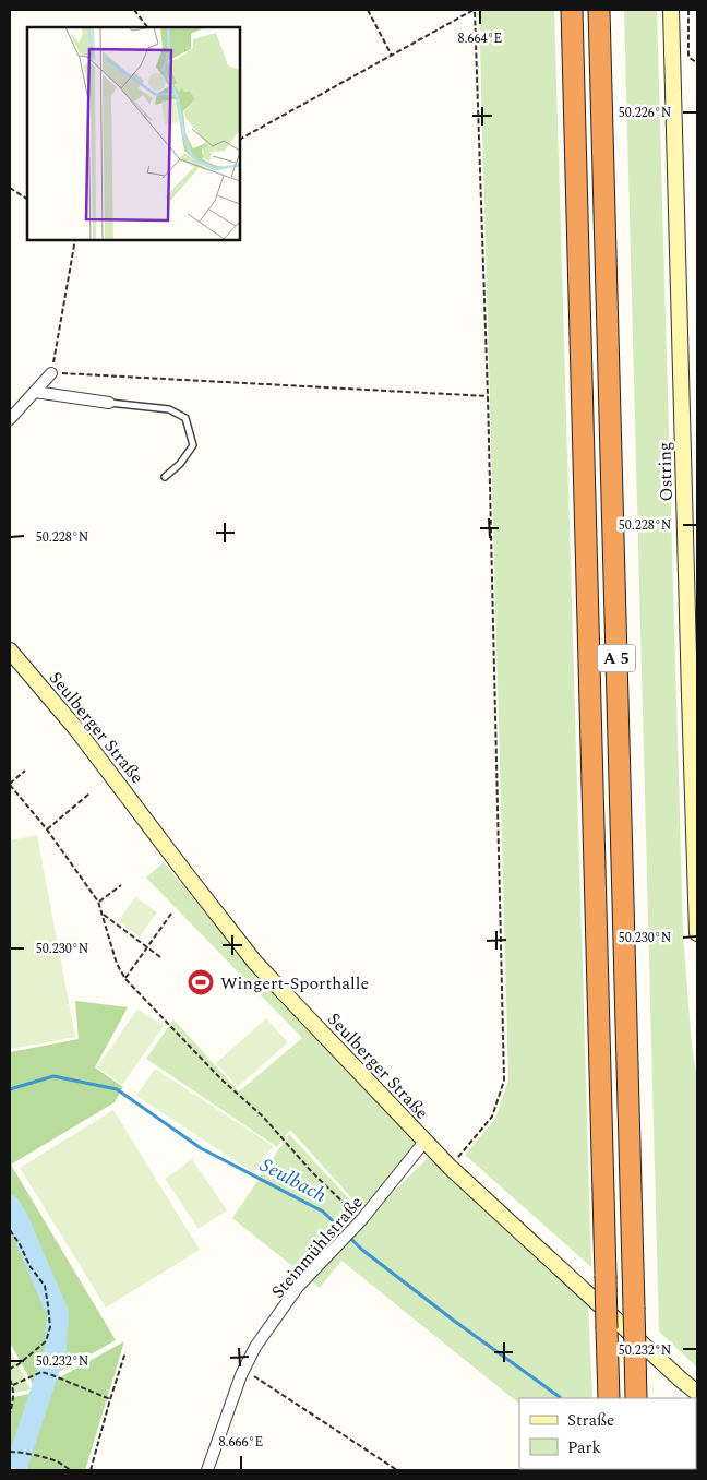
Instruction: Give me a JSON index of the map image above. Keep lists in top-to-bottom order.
{
  "streets": {
    "highway": ["A 5"],
    "street": ["Ostring", "Seulberger Straße", "Steinmühlstraße"]
  },
  "crossings": [
    ["Seulberger Straße", "Steinmühlstraße"]
  ],
  "water": ["Seulbach"],
  "places": {
    "sports": ["Wingert-Sporthalle"]
  },
  "legend": ["Straße", "Park"],
  "coordinates": [
    "8.664°E",
    "50.226°N",
    "50.228°N",
    "50.230°N",
    "50.232°N",
    "8.666°E"
  ]
}
